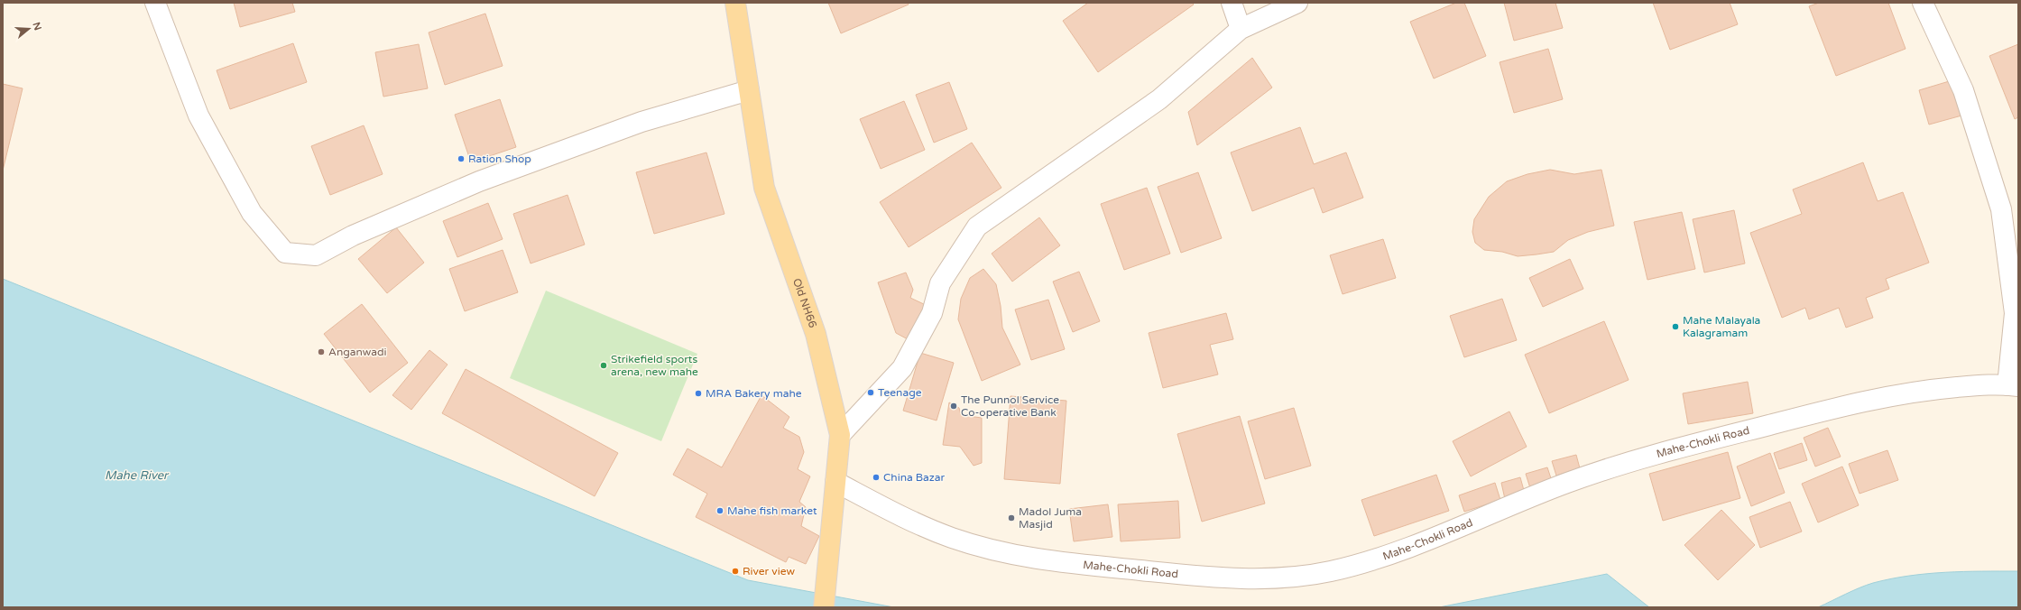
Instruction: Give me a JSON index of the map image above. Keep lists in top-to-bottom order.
{
  "streets": {
    "main road": ["Old NH66"],
    "street": ["Mahe-Chokli Road"]
  },
  "crossings": [
    ["Old NH66", "Mahe-Chokli Road"]
  ],
  "water": ["Mahe River"],
  "places": [
    "Ration Shop",
    "Mahe Malayala Kalagramam",
    "Anganwadi",
    "Strikefield sports arena, new mahe",
    "Teenage",
    "MRA Bakery mahe",
    "The Punnol Service Co-operative Bank",
    "China Bazar",
    "Mahe fish market",
    "Madol Juma Masjid",
    "River view"
  ],
  "north": "right"
}
